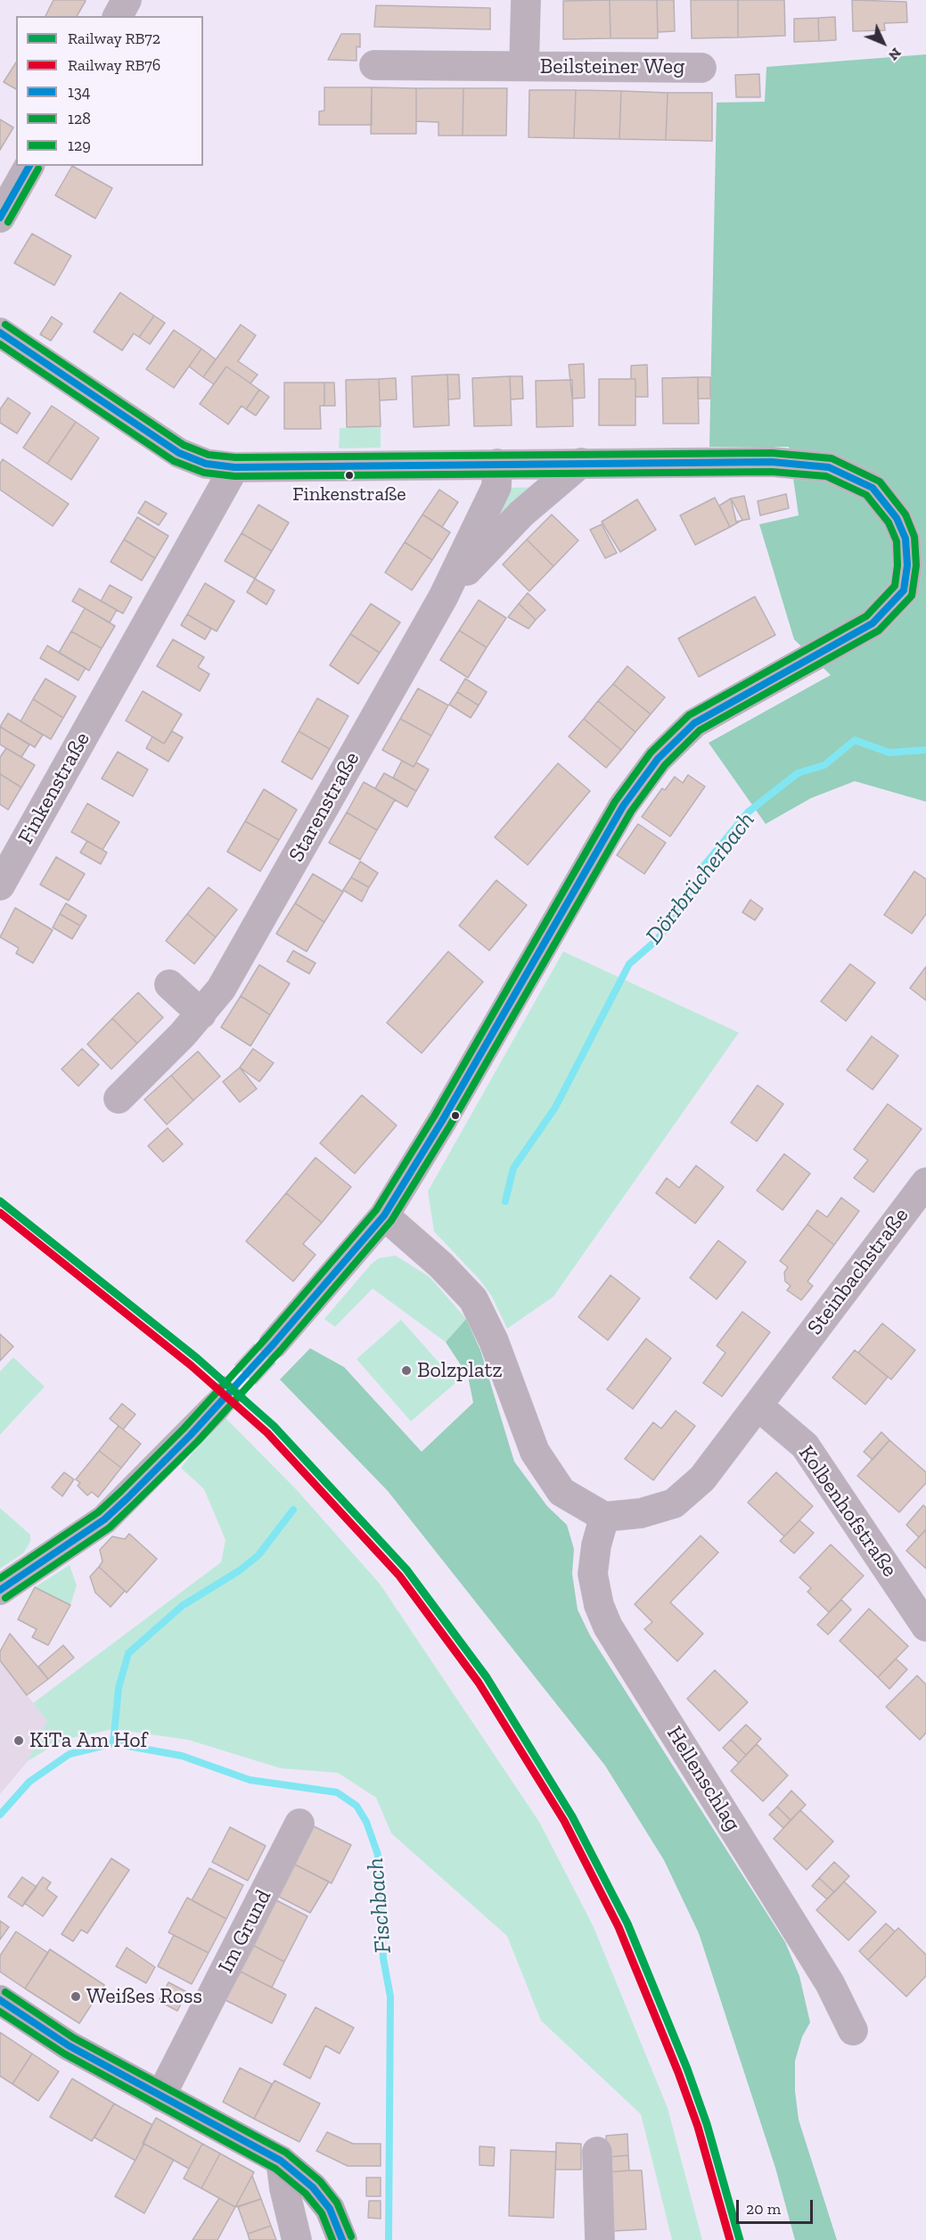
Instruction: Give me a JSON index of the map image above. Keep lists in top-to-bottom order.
{
  "streets": {
    "street": [
      "Beilsteiner Weg",
      "Finkenstraße",
      "Starenstraße",
      "Steinbachstraße",
      "Kolbenhofstraße",
      "Hellenschlag",
      "Im Grund"
    ]
  },
  "crossings": [
    ["Steinbachstraße", "Kolbenhofstraße"],
    ["Steinbachstraße", "Hellenschlag"]
  ],
  "water": ["Dörrbrücherbach", "Fischbach"],
  "places": [
    "Finkenstraße",
    "Bolzplatz",
    "KiTa Am Hof",
    "Weißes Ross"
  ],
  "lines": [
    "transit line 134",
    "transit line 128",
    "transit line 129",
    "rail line RB72",
    "rail line RB76"
  ],
  "legend": [
    "Railway RB72",
    "Railway RB76",
    "134",
    "128",
    "129"
  ],
  "scale_bar": "20 m",
  "north": "bottom right"
}
